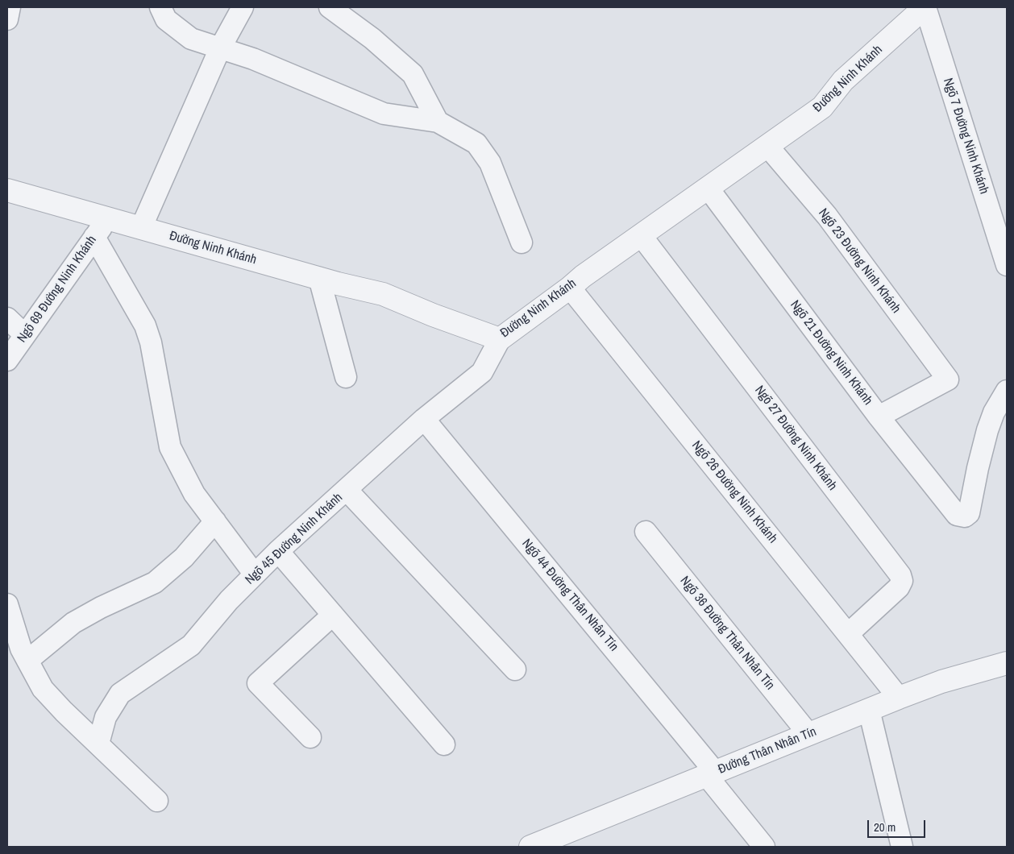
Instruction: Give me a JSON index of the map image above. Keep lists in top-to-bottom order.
{
  "streets": {
    "street": [
      "Đường Ninh Khánh",
      "Ngõ 7 Đường Ninh Khánh",
      "Ngõ 23 Đường Ninh Khánh",
      "Ngõ 69 Đường Ninh Khánh",
      "Ngõ 21 Đường Ninh Khánh",
      "Ngõ 27 Đường Ninh Khánh",
      "Ngõ 26 Đường Ninh Khánh",
      "Ngõ 45 Đường Ninh Khánh",
      "Ngõ 44 Đường Thân Nhân Tín",
      "Ngõ 36 Đường Thân Nhân Tín",
      "Đường Thân Nhân Tín"
    ]
  },
  "crossings": [
    ["Đường Ninh Khánh", "Ngõ 7 Đường Ninh Khánh"],
    ["Đường Ninh Khánh", "Ngõ 23 Đường Ninh Khánh"],
    ["Đường Ninh Khánh", "Ngõ 69 Đường Ninh Khánh"],
    ["Đường Ninh Khánh", "Ngõ 21 Đường Ninh Khánh"],
    ["Đường Ninh Khánh", "Ngõ 27 Đường Ninh Khánh"],
    ["Đường Ninh Khánh", "Ngõ 26 Đường Ninh Khánh"],
    ["Đường Ninh Khánh", "Ngõ 45 Đường Ninh Khánh"],
    ["Ngõ 23 Đường Ninh Khánh", "Ngõ 21 Đường Ninh Khánh"],
    ["Ngõ 27 Đường Ninh Khánh", "Ngõ 26 Đường Ninh Khánh"],
    ["Ngõ 26 Đường Ninh Khánh", "Đường Thân Nhân Tín"],
    ["Ngõ 45 Đường Ninh Khánh", "Ngõ 44 Đường Thân Nhân Tín"],
    ["Ngõ 44 Đường Thân Nhân Tín", "Đường Thân Nhân Tín"],
    ["Ngõ 36 Đường Thân Nhân Tín", "Đường Thân Nhân Tín"]
  ],
  "scale_bar": "20 m"
}
